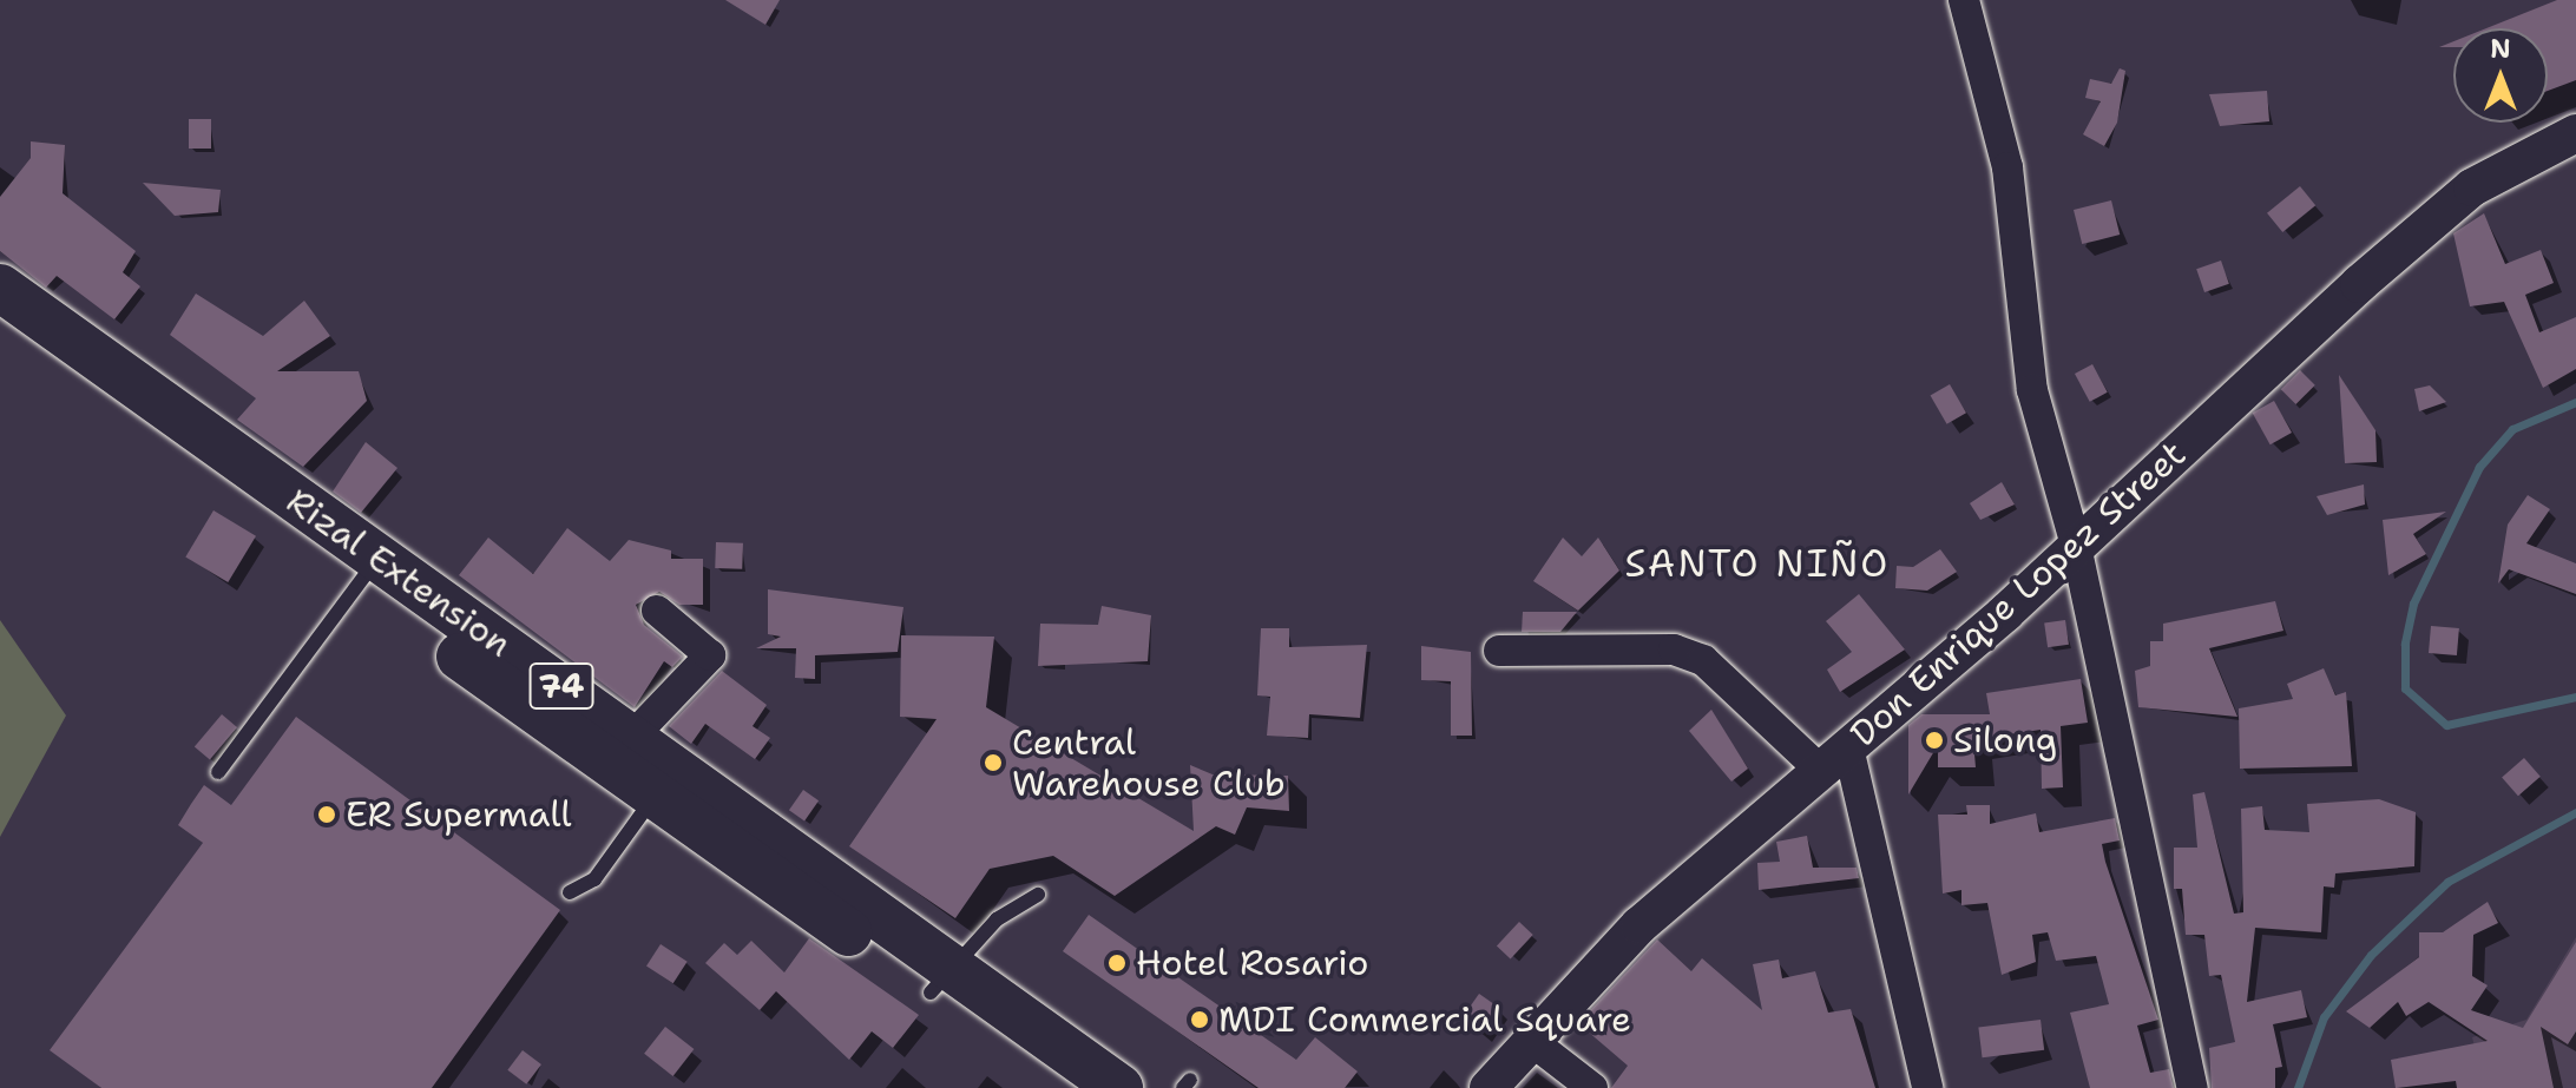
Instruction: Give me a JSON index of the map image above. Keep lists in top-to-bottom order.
{
  "streets": {
    "main road": ["Rizal Extension", "74"],
    "street": ["Don Enrique Lopez Street"]
  },
  "districts": ["SANTO NIÑO"],
  "places": [
    "Silong",
    "Central Warehouse Club",
    "ER Supermall",
    "Hotel Rosario",
    "MDI Commercial Square"
  ],
  "north": "top"
}
